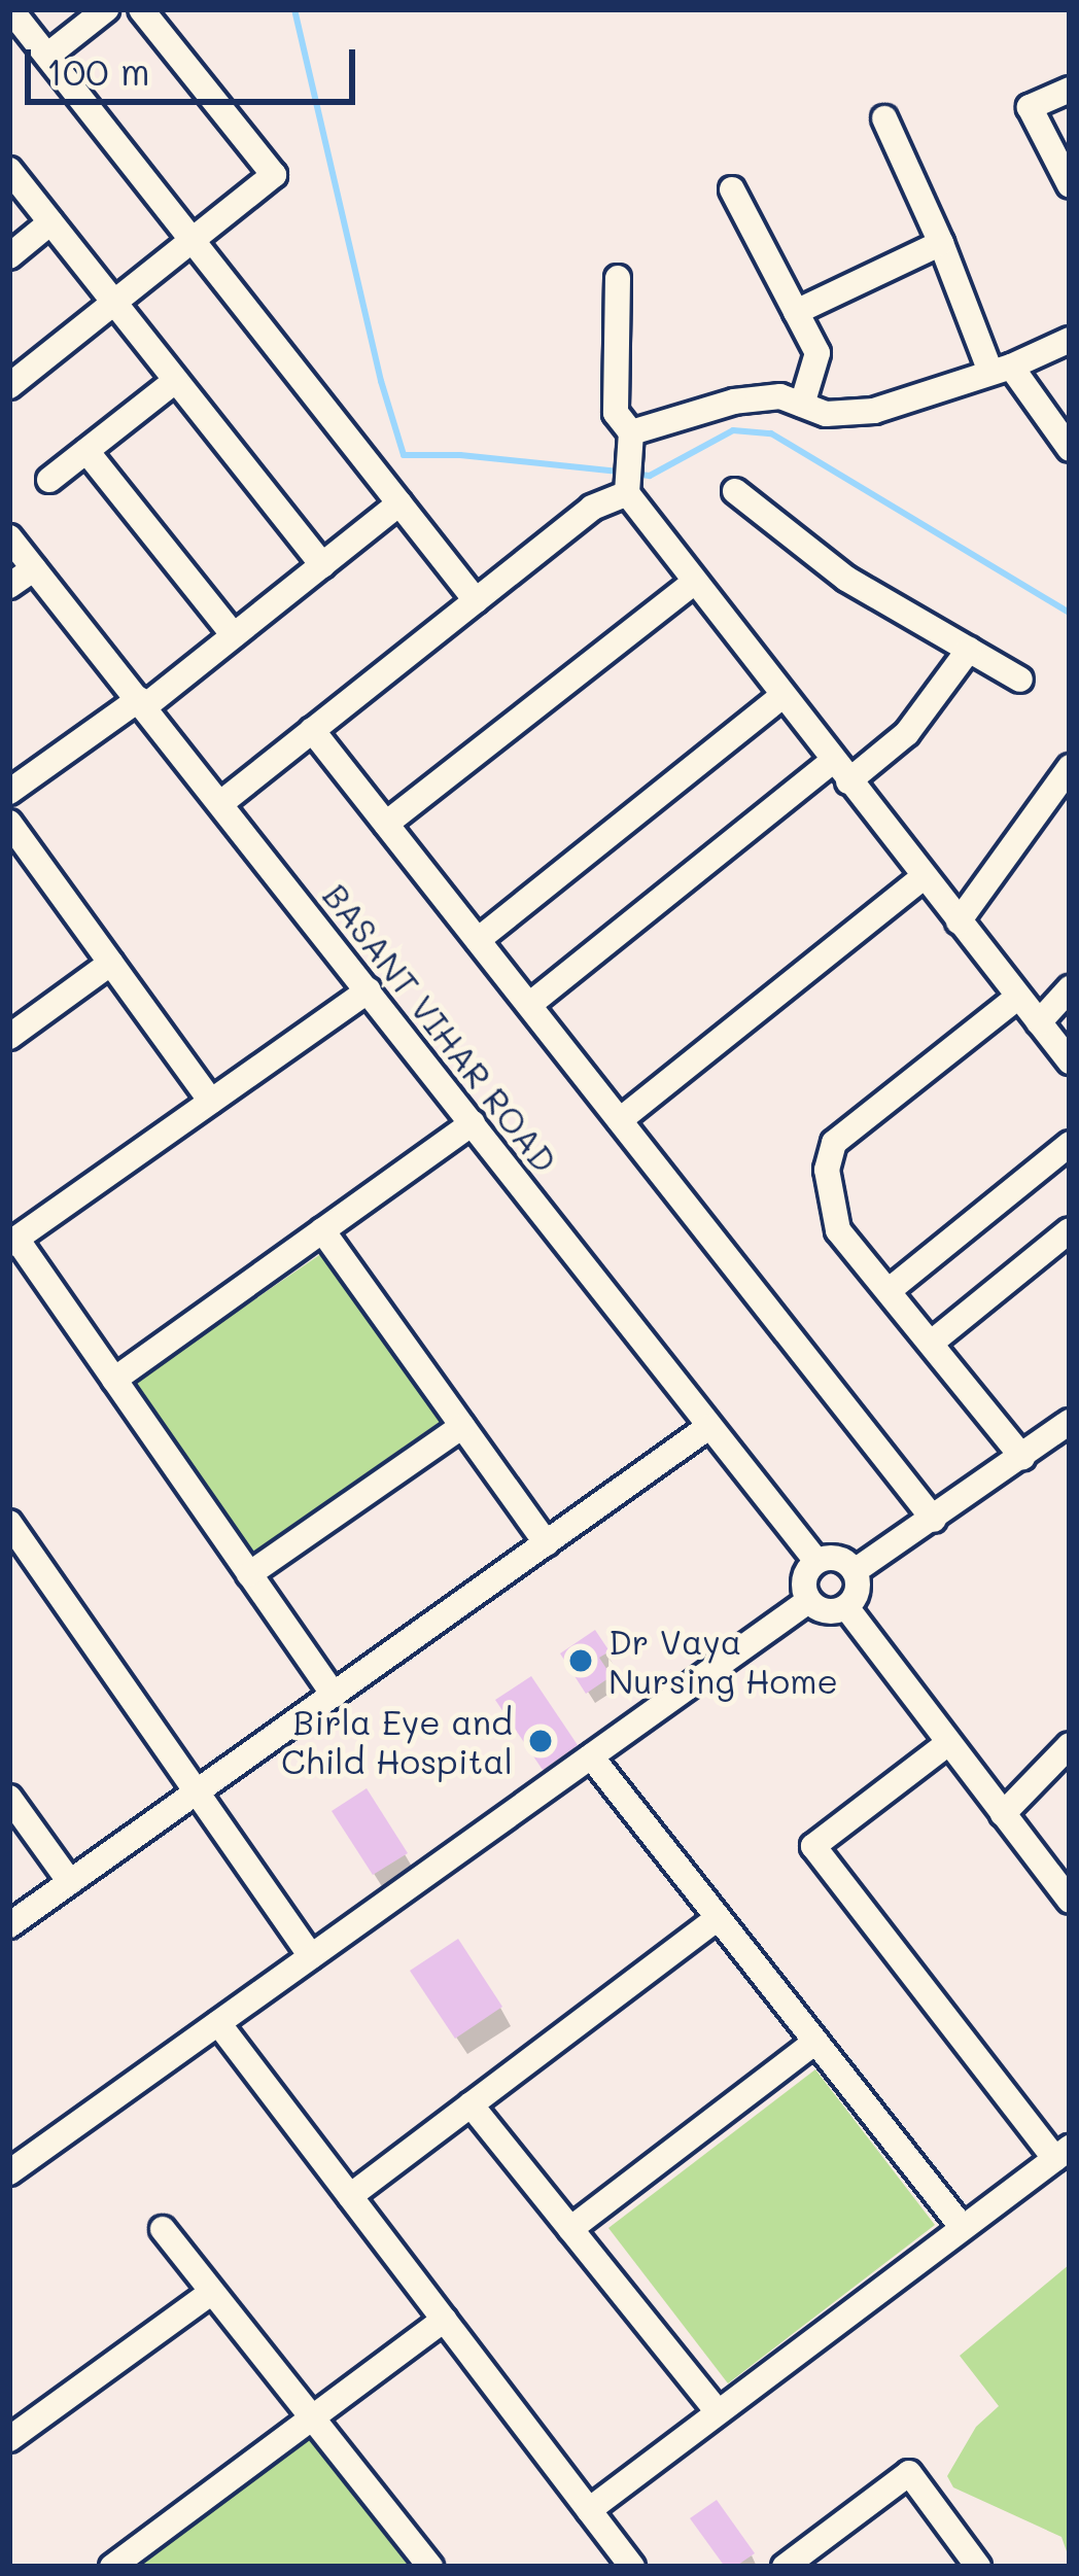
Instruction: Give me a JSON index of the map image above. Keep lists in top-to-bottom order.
{
  "streets": {
    "street": ["BASANT VIHAR ROAD"]
  },
  "places": ["Dr Vaya Nursing Home", "Birla Eye and Child Hospital"],
  "scale_bar": "100 m"
}
